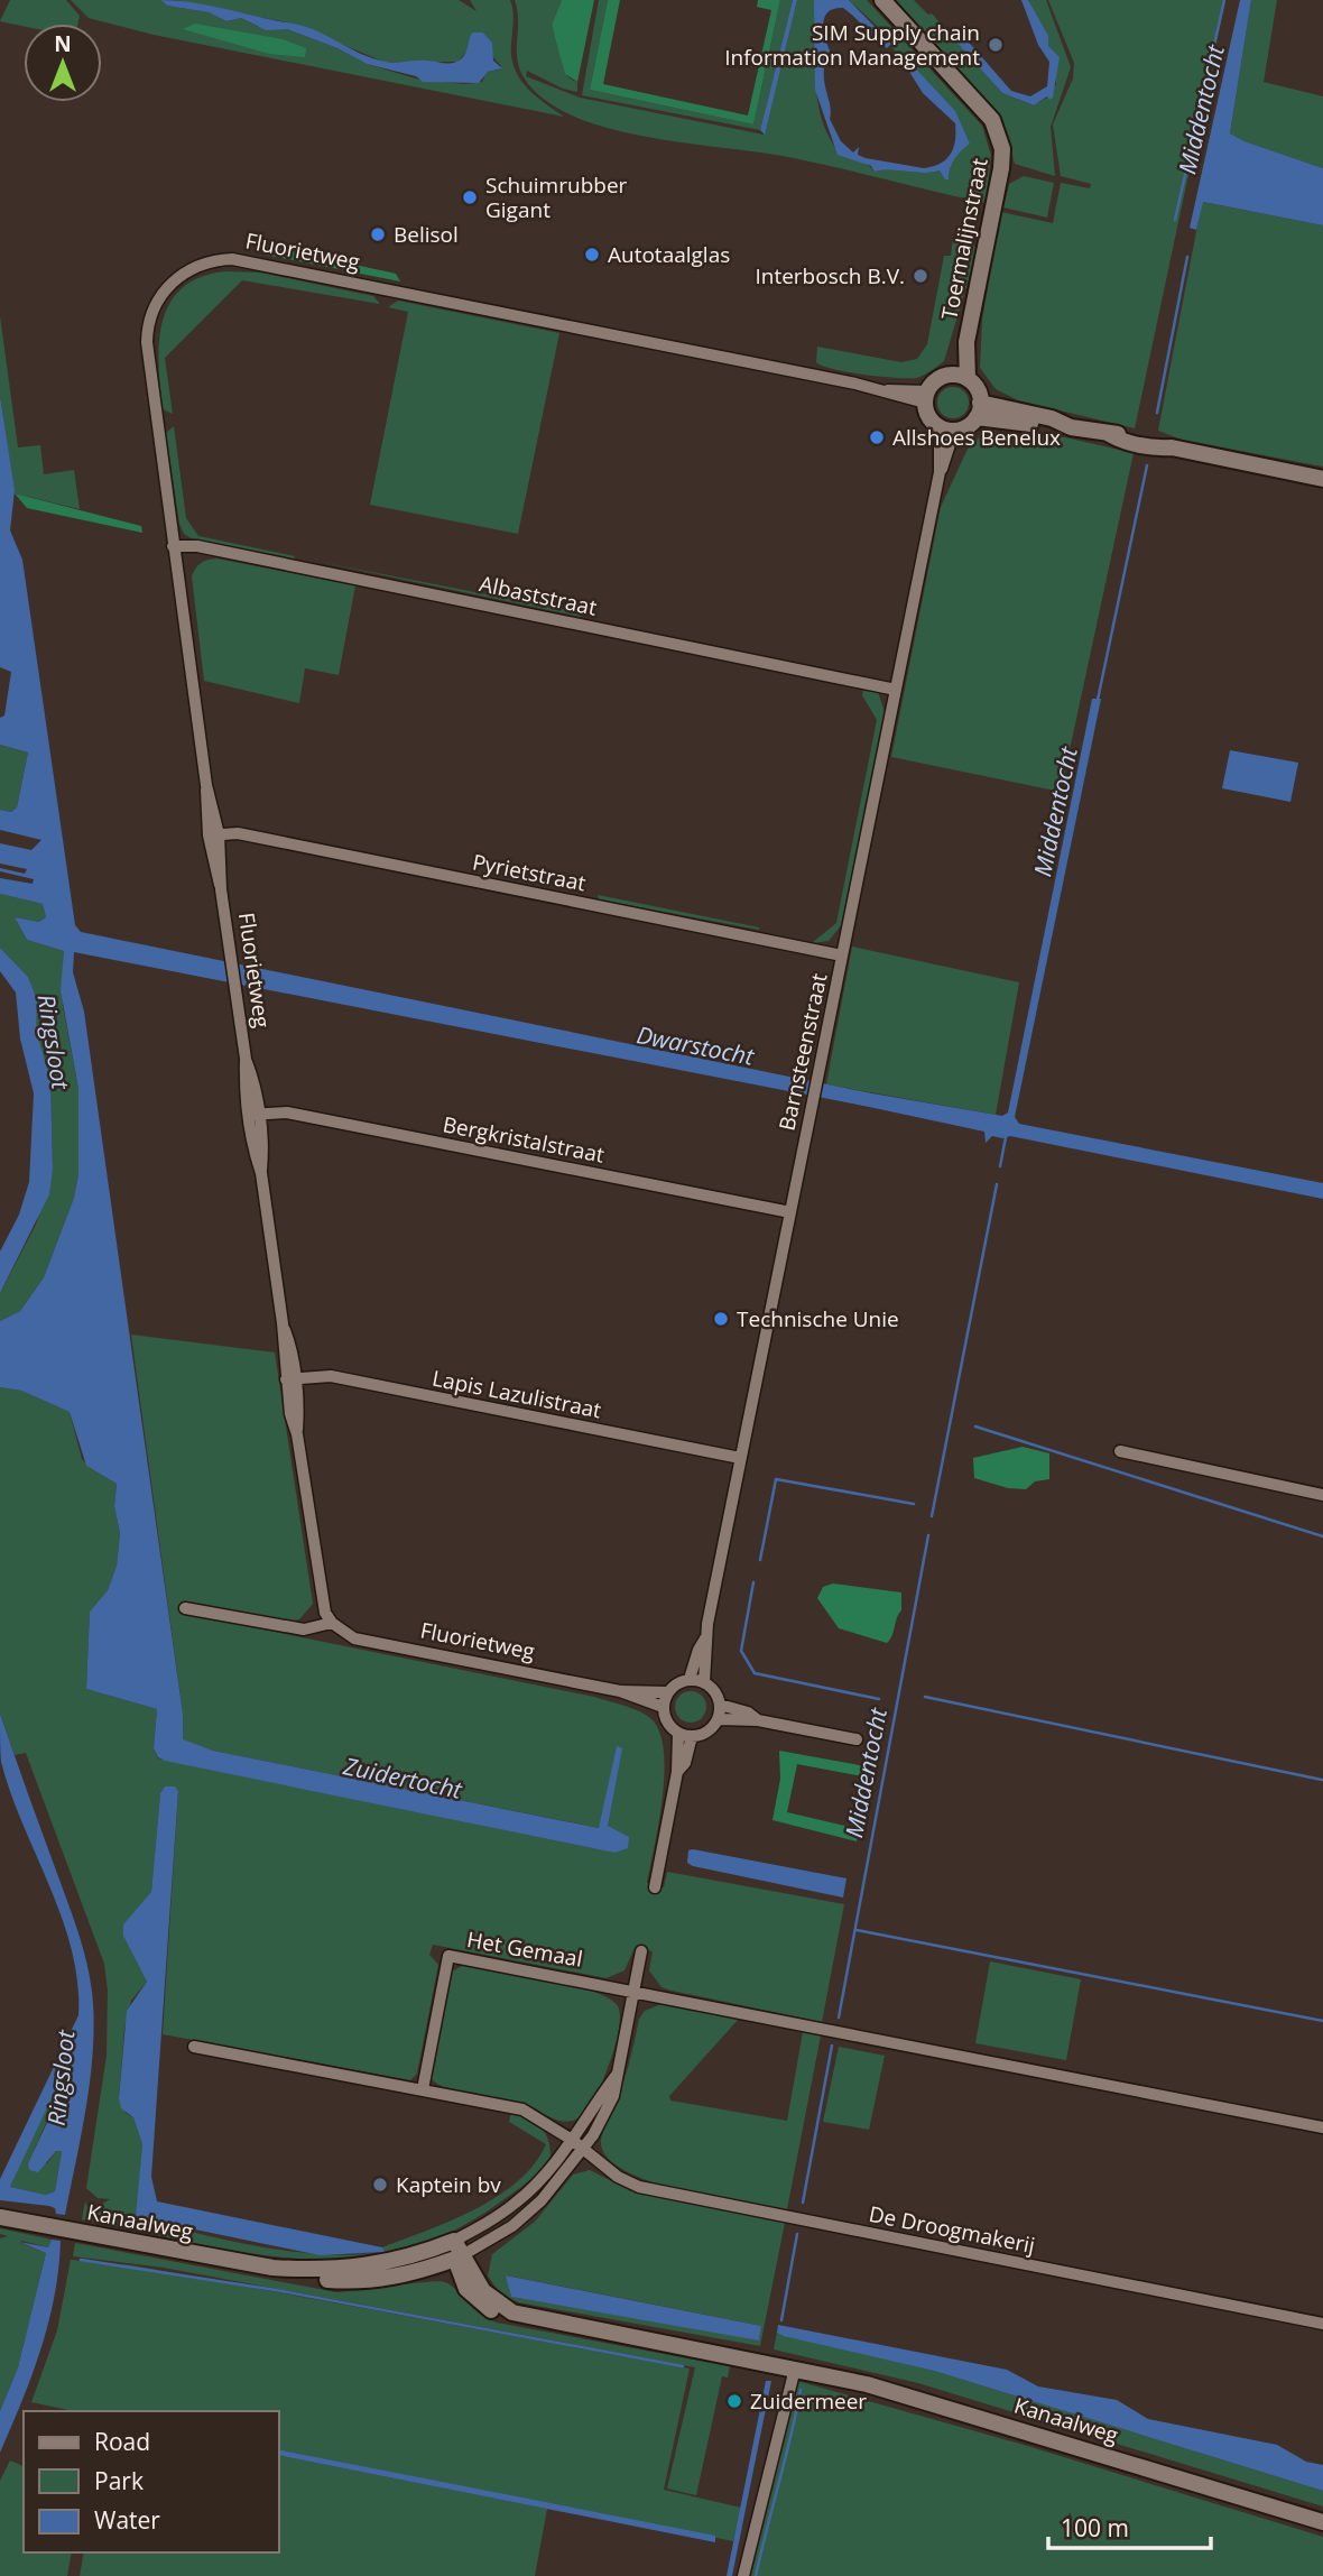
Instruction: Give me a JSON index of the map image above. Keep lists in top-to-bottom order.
{
  "streets": {
    "street": [
      "Toermalijnstraat",
      "Fluorietweg",
      "Albaststraat",
      "Pyrietstraat",
      "Barnsteenstraat",
      "Bergkristalstraat",
      "Lapis Lazulistraat",
      "Het Gemaal",
      "Kanaalweg",
      "De Droogmakerij"
    ]
  },
  "crossings": [
    ["Toermalijnstraat", "Fluorietweg"],
    ["Toermalijnstraat", "Barnsteenstraat"],
    ["Fluorietweg", "Albaststraat"],
    ["Fluorietweg", "Pyrietstraat"],
    ["Fluorietweg", "Barnsteenstraat"],
    ["Fluorietweg", "Bergkristalstraat"],
    ["Fluorietweg", "Lapis Lazulistraat"],
    ["Albaststraat", "Barnsteenstraat"],
    ["Pyrietstraat", "Barnsteenstraat"],
    ["Barnsteenstraat", "Bergkristalstraat"],
    ["Barnsteenstraat", "Lapis Lazulistraat"]
  ],
  "water": [
    "Middentocht",
    "Ringsloot",
    "Dwarstocht",
    "Zuidertocht"
  ],
  "places": [
    "SIM Supply chain Information Management",
    "Schuimrubber Gigant",
    "Belisol",
    "Autotaalglas",
    "Interbosch B.V.",
    "Allshoes Benelux",
    "Technische Unie",
    "Kaptein bv",
    "Zuidermeer"
  ],
  "legend": ["Road", "Park", "Water"],
  "scale_bar": "100 m",
  "north": "top"
}
